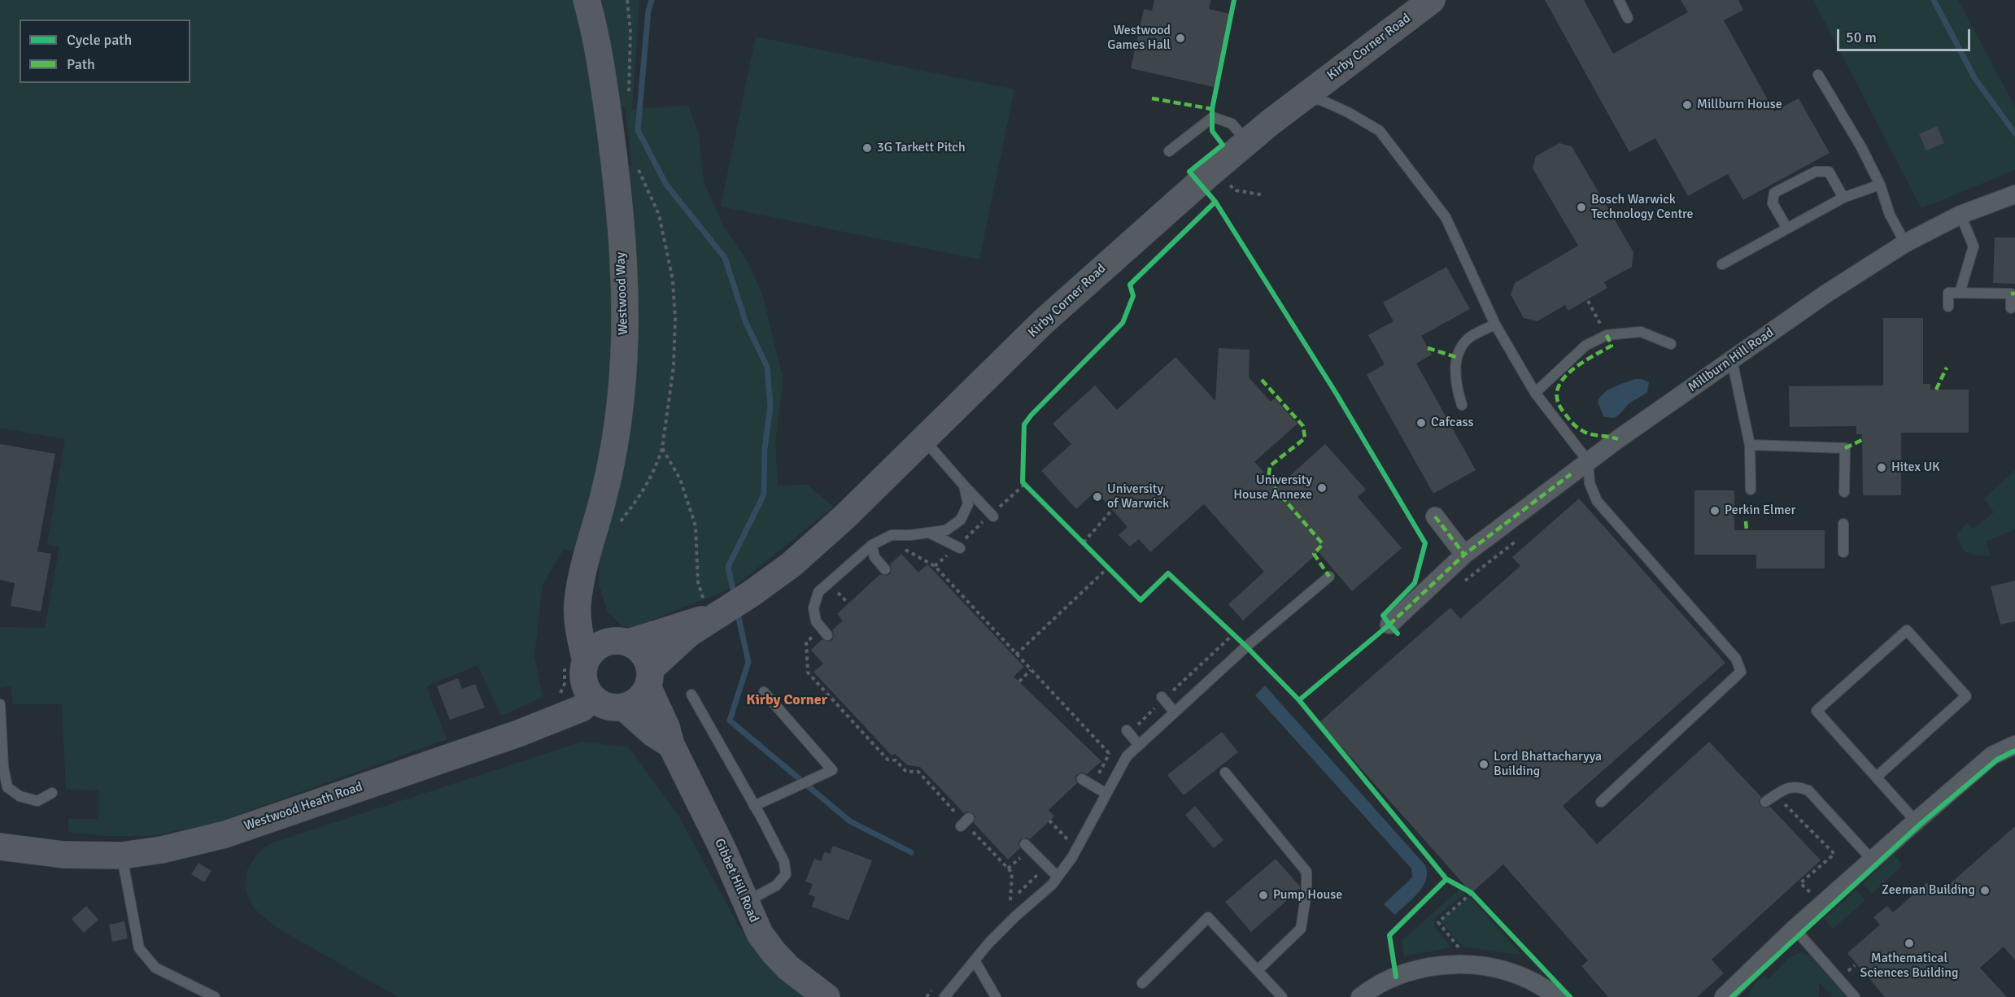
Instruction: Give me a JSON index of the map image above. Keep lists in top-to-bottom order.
{
  "streets": {
    "street": [
      "Kirby Corner Road",
      "Westwood Way",
      "Millburn Hill Road",
      "Westwood Heath Road",
      "Gibbet Hill Road"
    ]
  },
  "crossings": [
    ["Kirby Corner Road", "Westwood Way"],
    ["Kirby Corner Road", "Westwood Heath Road"],
    ["Kirby Corner Road", "Gibbet Hill Road"],
    ["Westwood Way", "Westwood Heath Road"],
    ["Westwood Way", "Gibbet Hill Road"],
    ["Westwood Heath Road", "Gibbet Hill Road"]
  ],
  "districts": ["Kirby Corner"],
  "places": [
    "Westwood Games Hall",
    "Millburn House",
    "3G Tarkett Pitch",
    "Bosch Warwick Technology Centre",
    "Cafcass",
    "Hitex UK",
    "University House Annexe",
    "University of Warwick",
    "Perkin Elmer",
    "Lord Bhattacharyya Building",
    "Zeeman Building",
    "Pump House",
    "Mathematical Sciences Building"
  ],
  "legend": ["Cycle path", "Path"],
  "scale_bar": "50 m"
}
